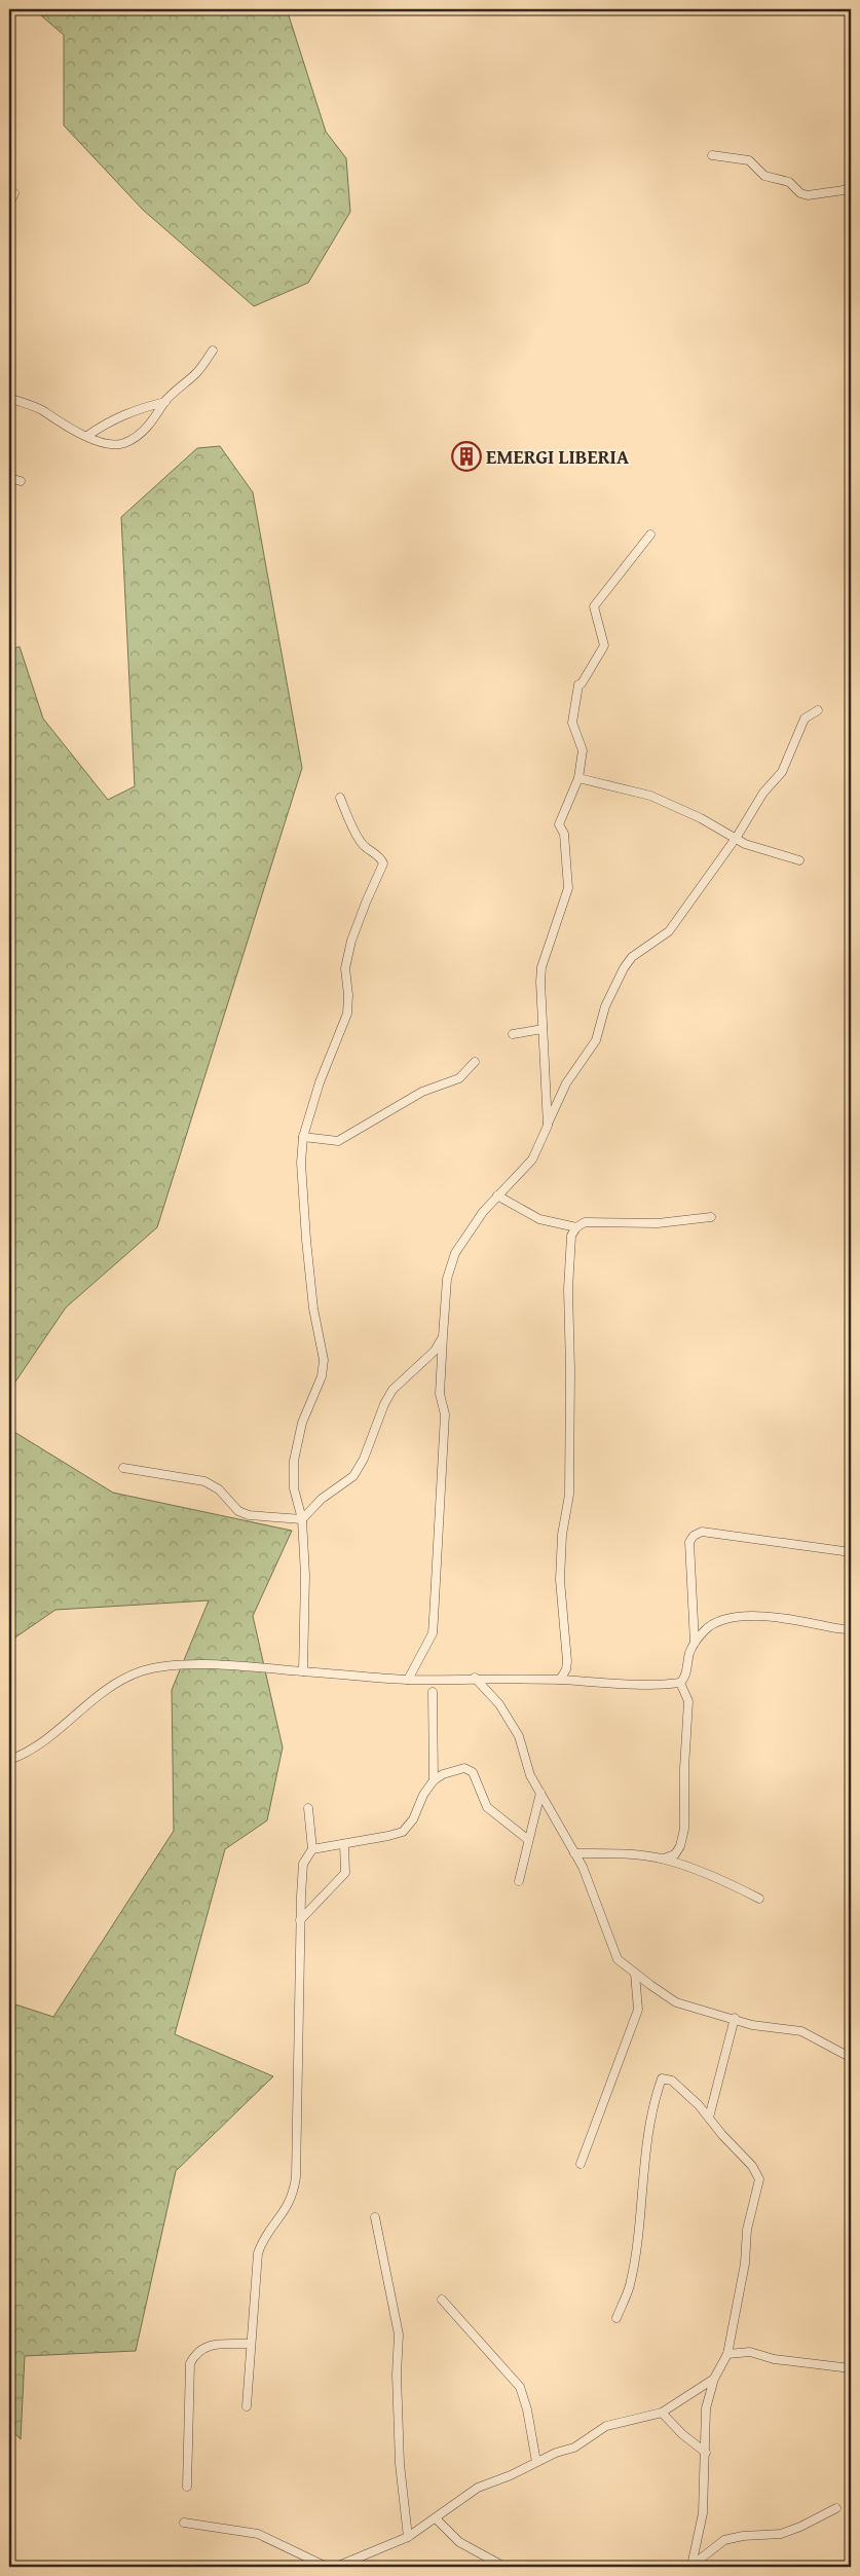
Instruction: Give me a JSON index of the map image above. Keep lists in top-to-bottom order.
{
  "places": {
    "building": ["EMERGI LIBERIA"]
  }
}
